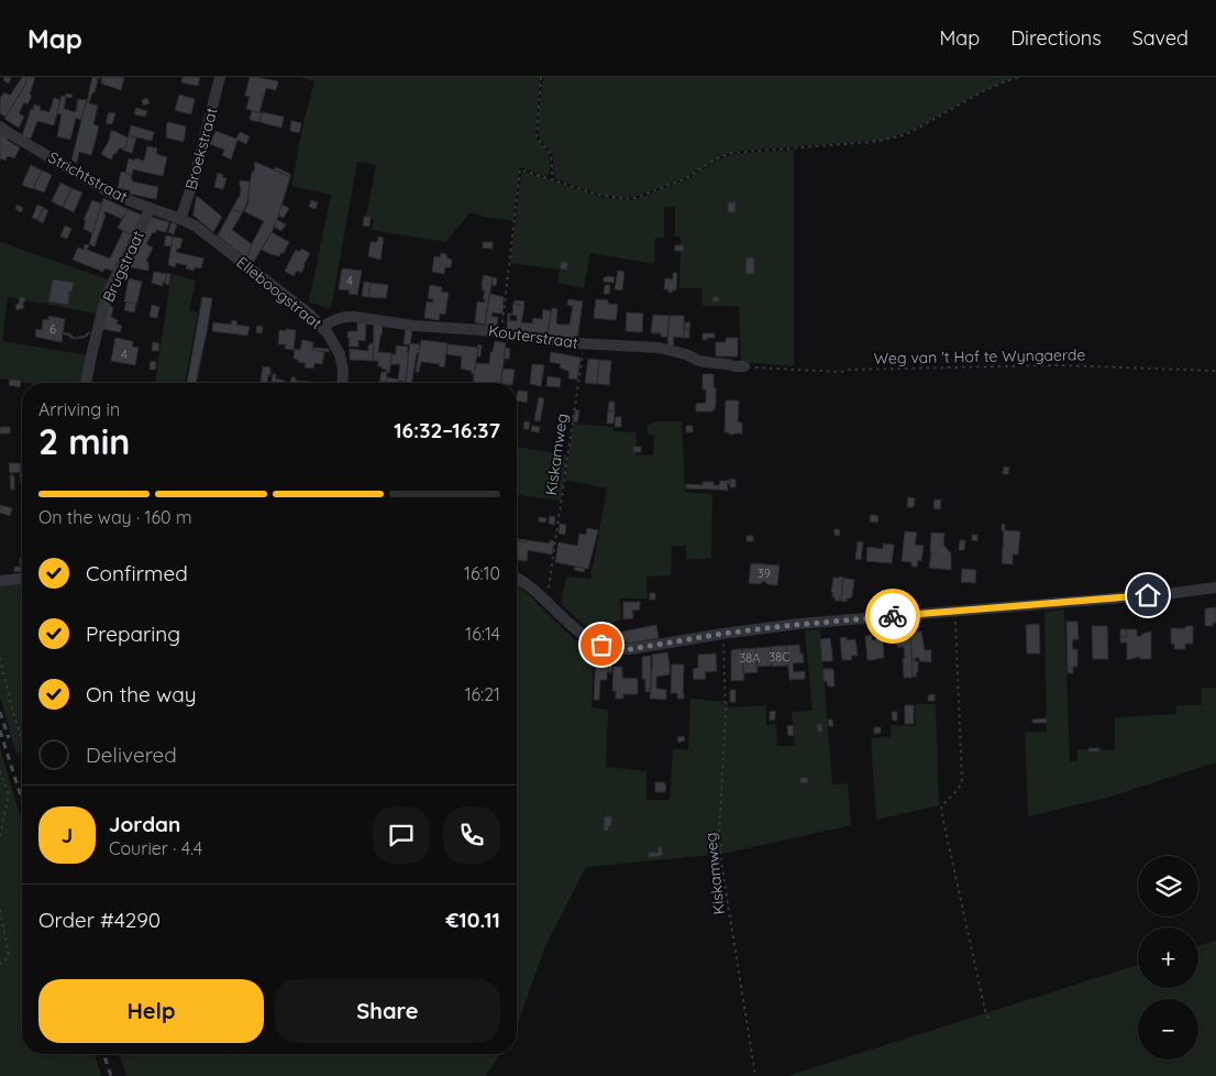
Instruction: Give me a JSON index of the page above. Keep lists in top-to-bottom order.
{
  "streets": {
    "street": [
      "Broekstraat",
      "Strichtstraat",
      "Brugstraat",
      "Elleboogstraat",
      "Kouterstraat"
    ],
    "path": ["Weg van 't Hof te Wyngaerde", "Kiskamweg"]
  },
  "crossings": [
    ["Broekstraat", "Strichtstraat"],
    ["Broekstraat", "Elleboogstraat"],
    ["Strichtstraat", "Brugstraat"],
    ["Strichtstraat", "Elleboogstraat"],
    ["Elleboogstraat", "Kouterstraat"],
    ["Kouterstraat", "Weg van 't Hof te Wyngaerde"],
    ["Kouterstraat", "Kiskamweg"]
  ],
  "house_numbers": [
    "4",
    "6",
    "4",
    "39",
    "38C",
    "38A"
  ],
  "page": {
    "header": "Map",
    "nav": ["Map", "Directions", "Saved"],
    "heading": ["2 min", "Arriving in", "16:32–16:37"],
    "panel": [
      "Jordan",
      "Courier · 4.4",
      "Order #4290",
      "€10.11"
    ],
    "bar": "On the way · 160 m",
    "list": [
      ["Confirmed", "16:10"],
      ["Preparing", "16:14"],
      ["On the way", "16:21"],
      "Delivered"
    ],
    "round": "J",
    "map_buttons": ["+", "−"],
    "buttons": ["Help", "Share"]
  }
}
